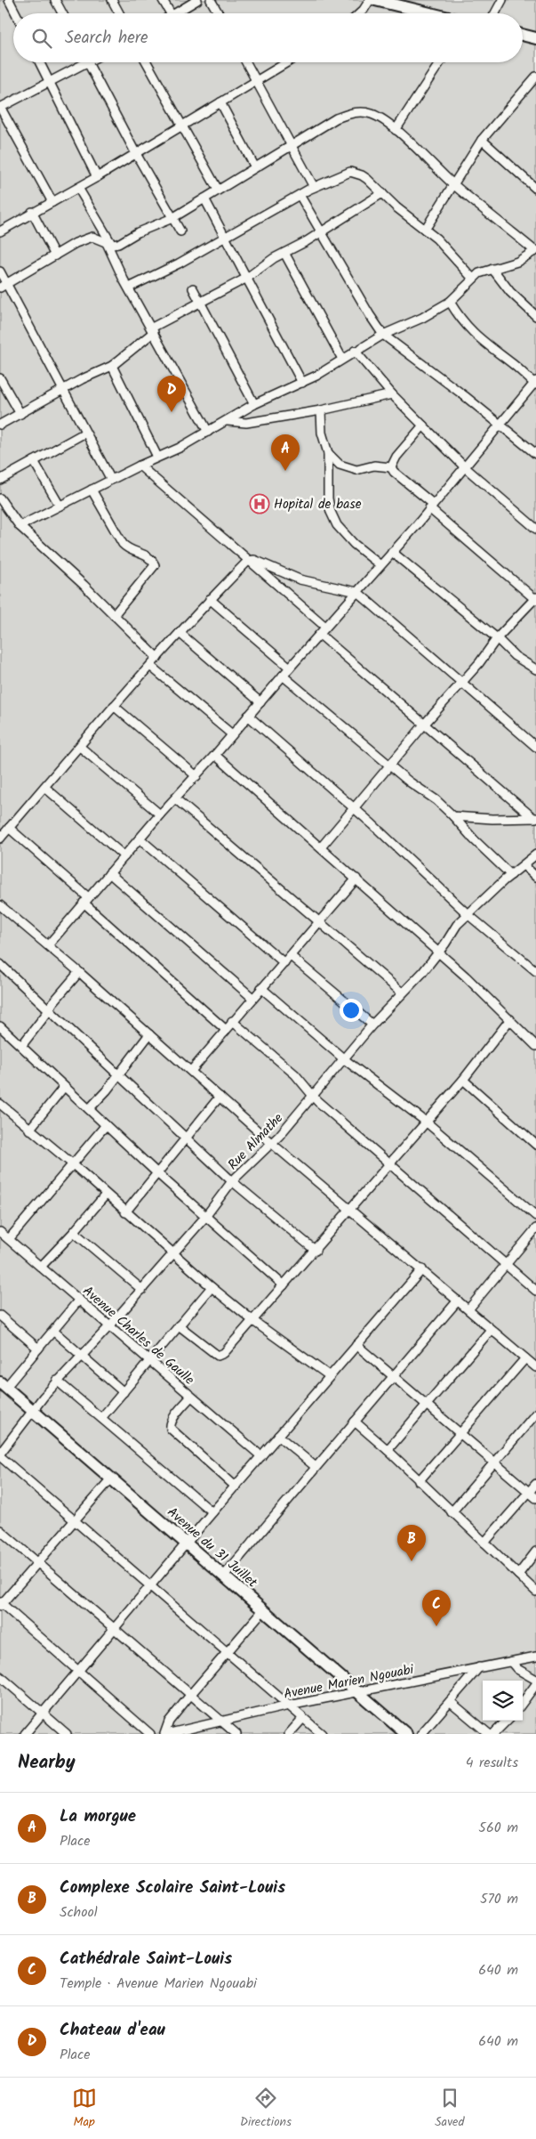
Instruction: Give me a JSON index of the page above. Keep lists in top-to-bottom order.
{
  "streets": {
    "street": [
      "Rue Almathe",
      "Avenue Charles de Gaulle",
      "Avenue du 31 Juillet",
      "Avenue Marien Ngouabi"
    ]
  },
  "crossings": [
    ["Rue Almathe", "Avenue Charles de Gaulle"],
    ["Rue Almathe", "Avenue du 31 Juillet"],
    ["Avenue du 31 Juillet", "Avenue Marien Ngouabi"]
  ],
  "places": {
    "hospital": ["Hopital de base"]
  },
  "page": {
    "search": "Search here",
    "pins": [
      "D",
      "A",
      "B",
      "C"
    ],
    "heading": ["Nearby", "4 results"],
    "list": [
      {
        "mark": "A",
        "name": "La morgue",
        "note": "Place",
        "value": "560 m"
      },
      {
        "mark": "B",
        "name": "Complexe Scolaire Saint-Louis",
        "note": "School",
        "value": "570 m"
      },
      {
        "mark": "C",
        "name": "Cathédrale Saint-Louis",
        "note": "Temple · Avenue Marien Ngouabi",
        "value": "640 m"
      },
      {
        "mark": "D",
        "name": "Chateau d'eau",
        "note": "Place",
        "value": "640 m"
      }
    ],
    "nav": ["Map", "Directions", "Saved"]
  }
}
